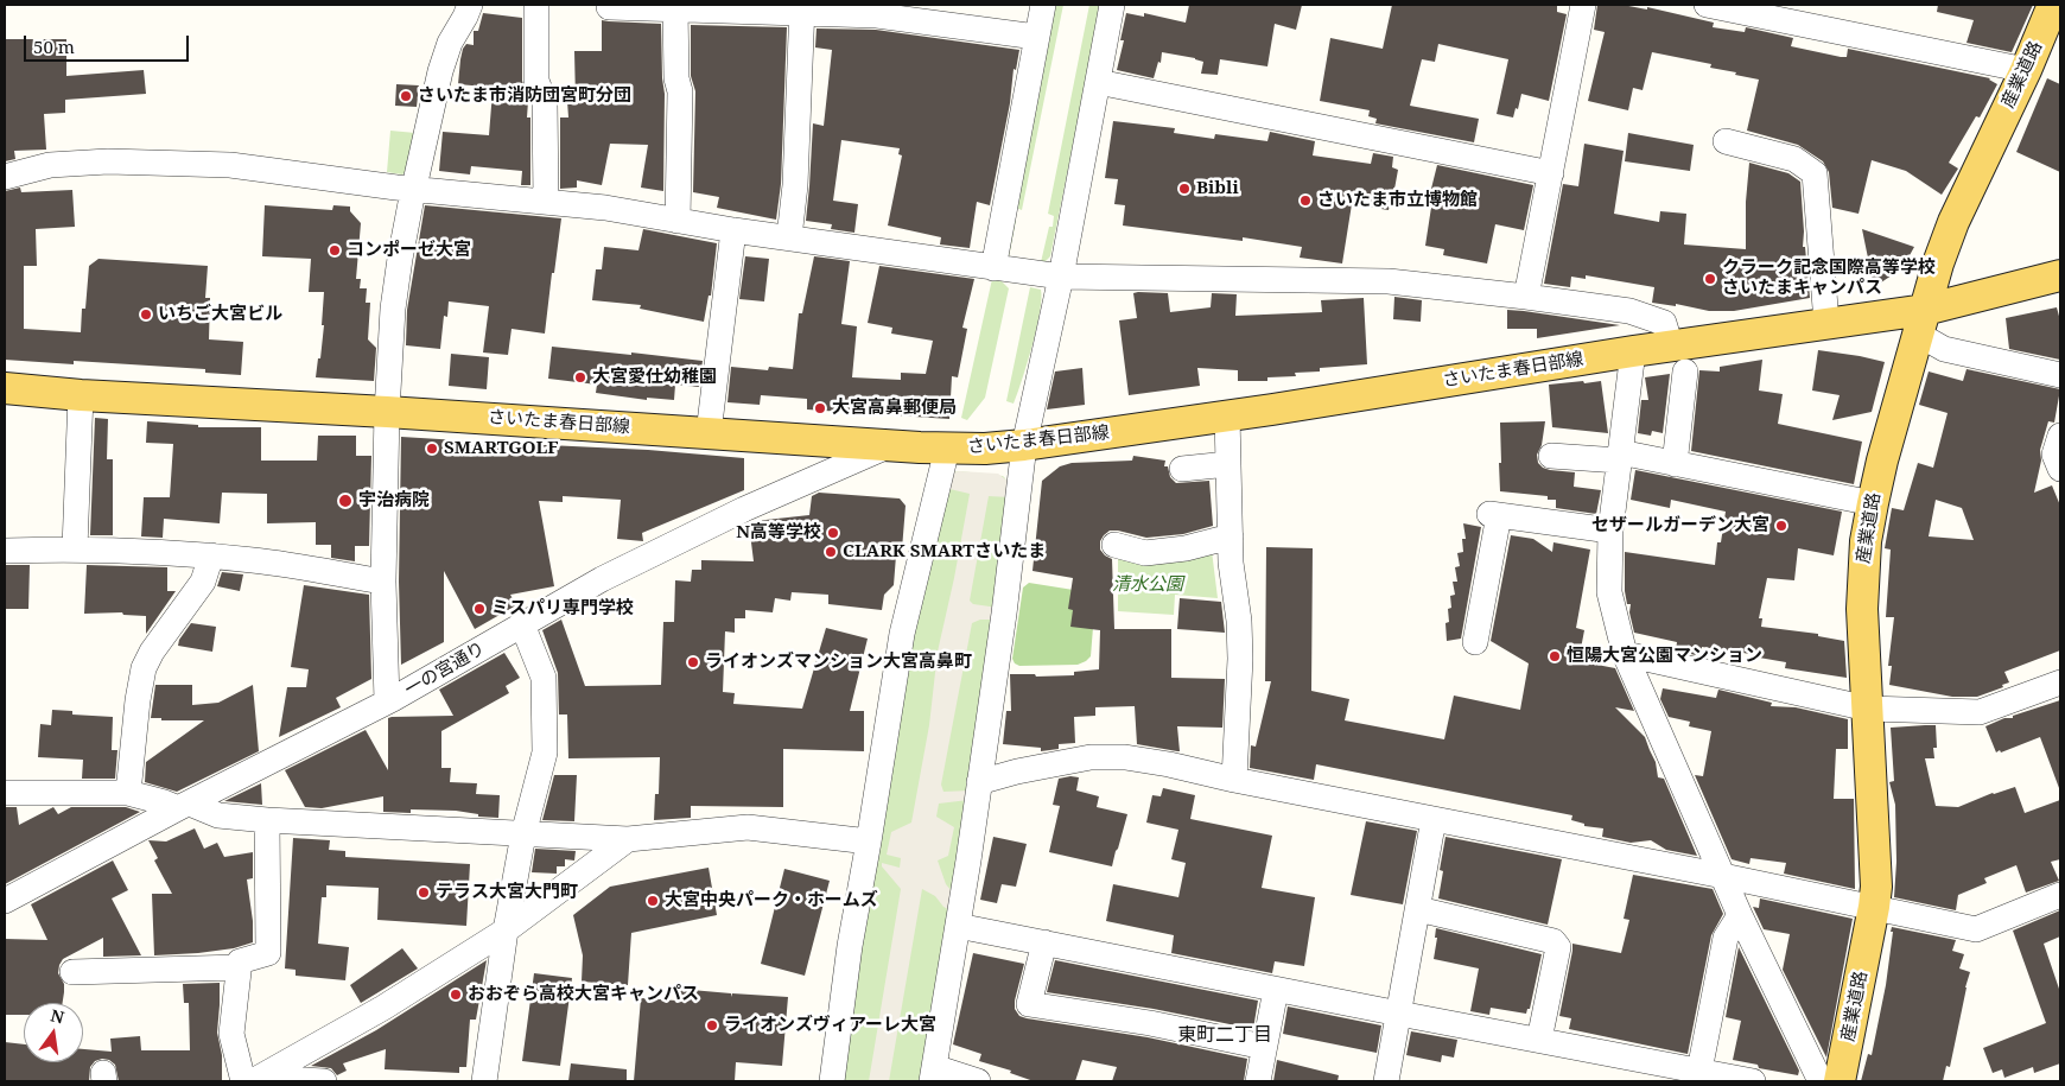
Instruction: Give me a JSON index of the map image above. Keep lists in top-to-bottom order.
{
  "streets": {
    "main road": ["産業道路", "さいたま春日部線"],
    "street": ["一の宮通り"]
  },
  "crossings": [
    ["産業道路", "さいたま春日部線"],
    ["さいたま春日部線", "一の宮通り"]
  ],
  "districts": ["東町二丁目"],
  "parks": ["清水公園"],
  "places": [
    "さいたま市消防団宮町分団",
    "Bibli",
    "さいたま市立博物館",
    "コンポーゼ大宮",
    "クラーク記念国際高等学校 さいたまキャンパス",
    "いちご大宮ビル",
    "大宮愛仕幼稚園",
    "大宮高鼻郵便局",
    "SMARTGOLF",
    "宇治病院",
    "セザールガーデン大宮",
    "N高等学校",
    "CLARK SMARTさいたま",
    "ミスパリ専門学校",
    "恒陽大宮公園マンション",
    "ライオンズマンション大宮高鼻町",
    "テラス大宮大門町",
    "大宮中央パーク・ホームズ",
    "おおぞら高校大宮キャンパス",
    "ライオンズヴィアーレ大宮"
  ],
  "scale_bar": "50 m",
  "north": "top"
}
